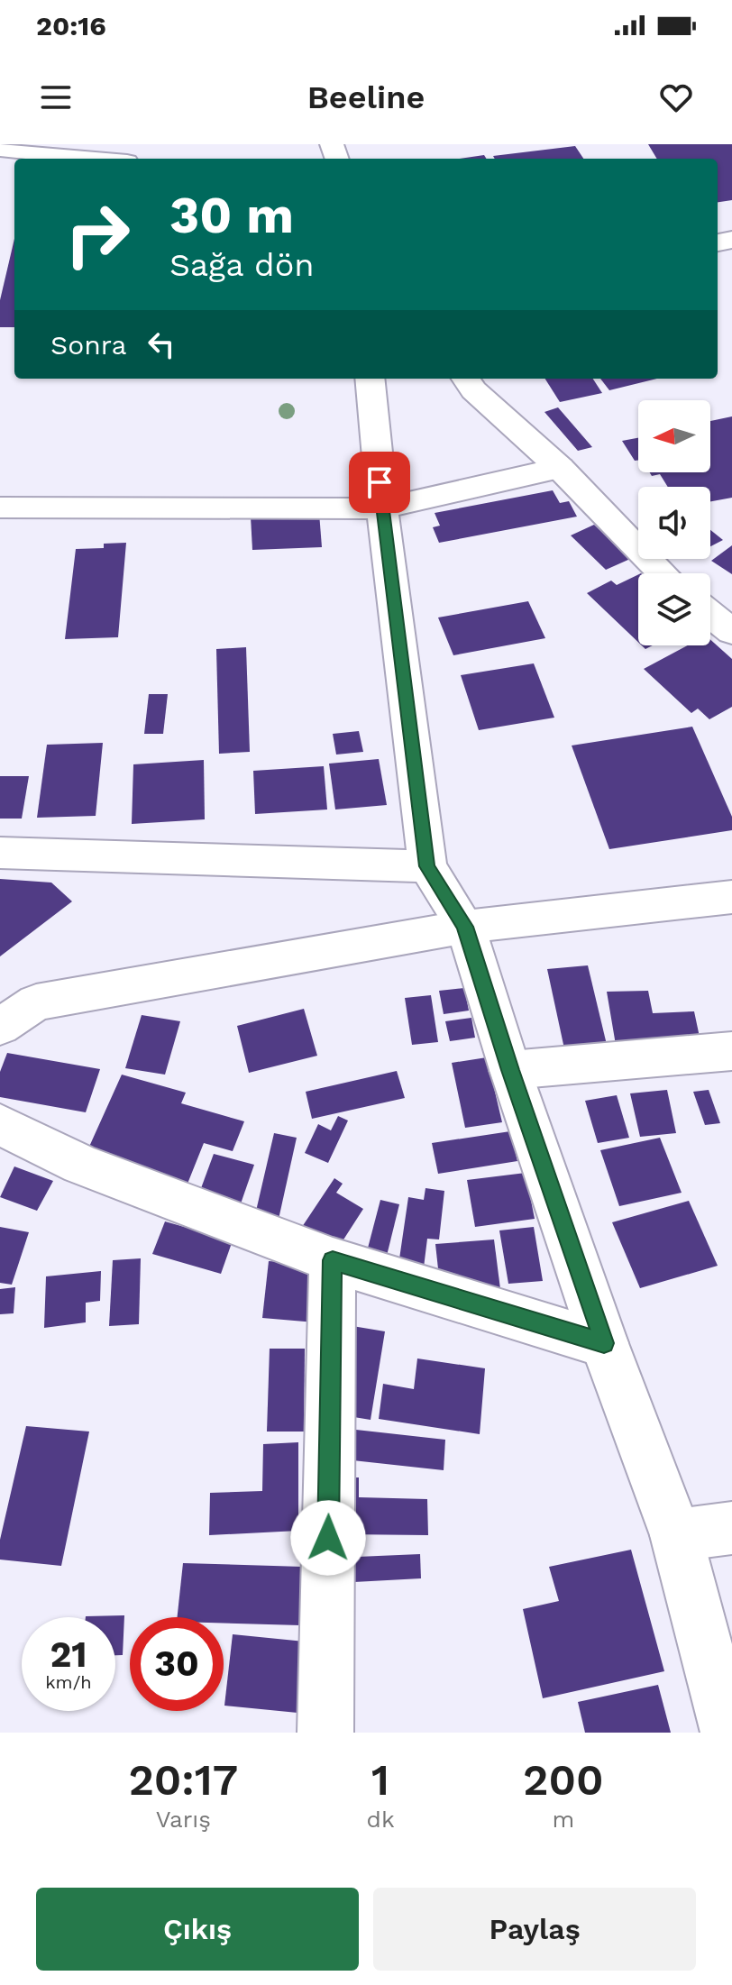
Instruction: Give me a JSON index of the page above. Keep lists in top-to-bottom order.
{
  "north": "left",
  "page": {
    "status": "20:16",
    "header": "Beeline",
    "turn": ["30 m", "Sağa dön"],
    "then": "Sonra",
    "speed": "21 km/h",
    "limit": "30",
    "eta": [
      "20:17",
      "Varış",
      "1",
      "dk",
      "200",
      "m"
    ],
    "buttons": ["Çıkış", "Paylaş"]
  }
}
